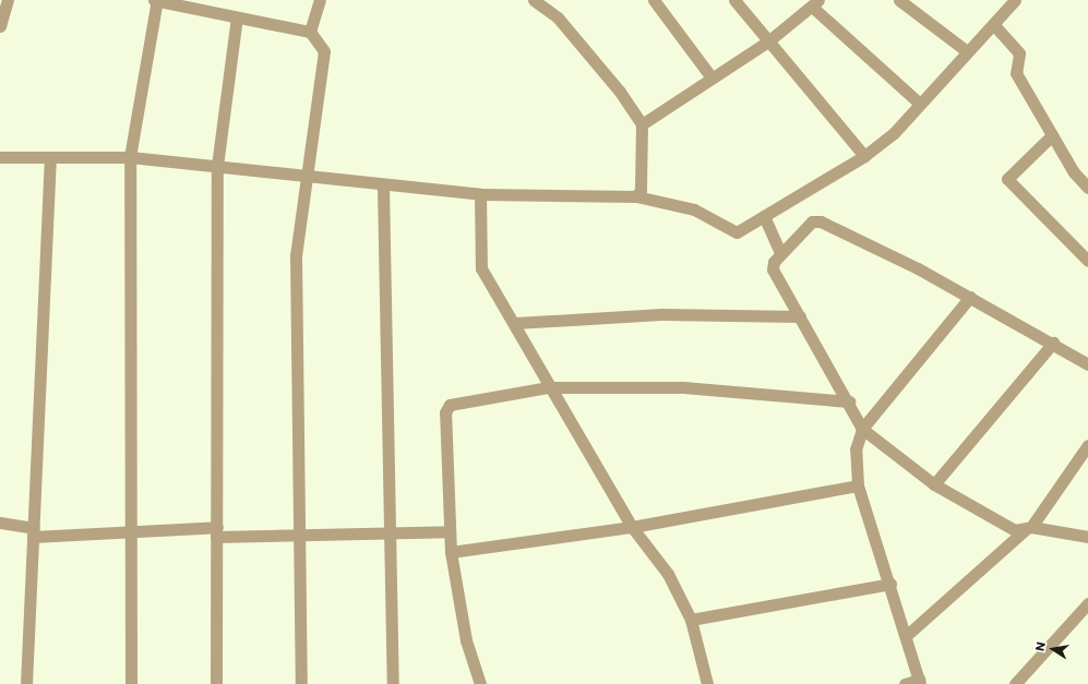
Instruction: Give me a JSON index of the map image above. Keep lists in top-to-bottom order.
{
  "north": "left"
}
